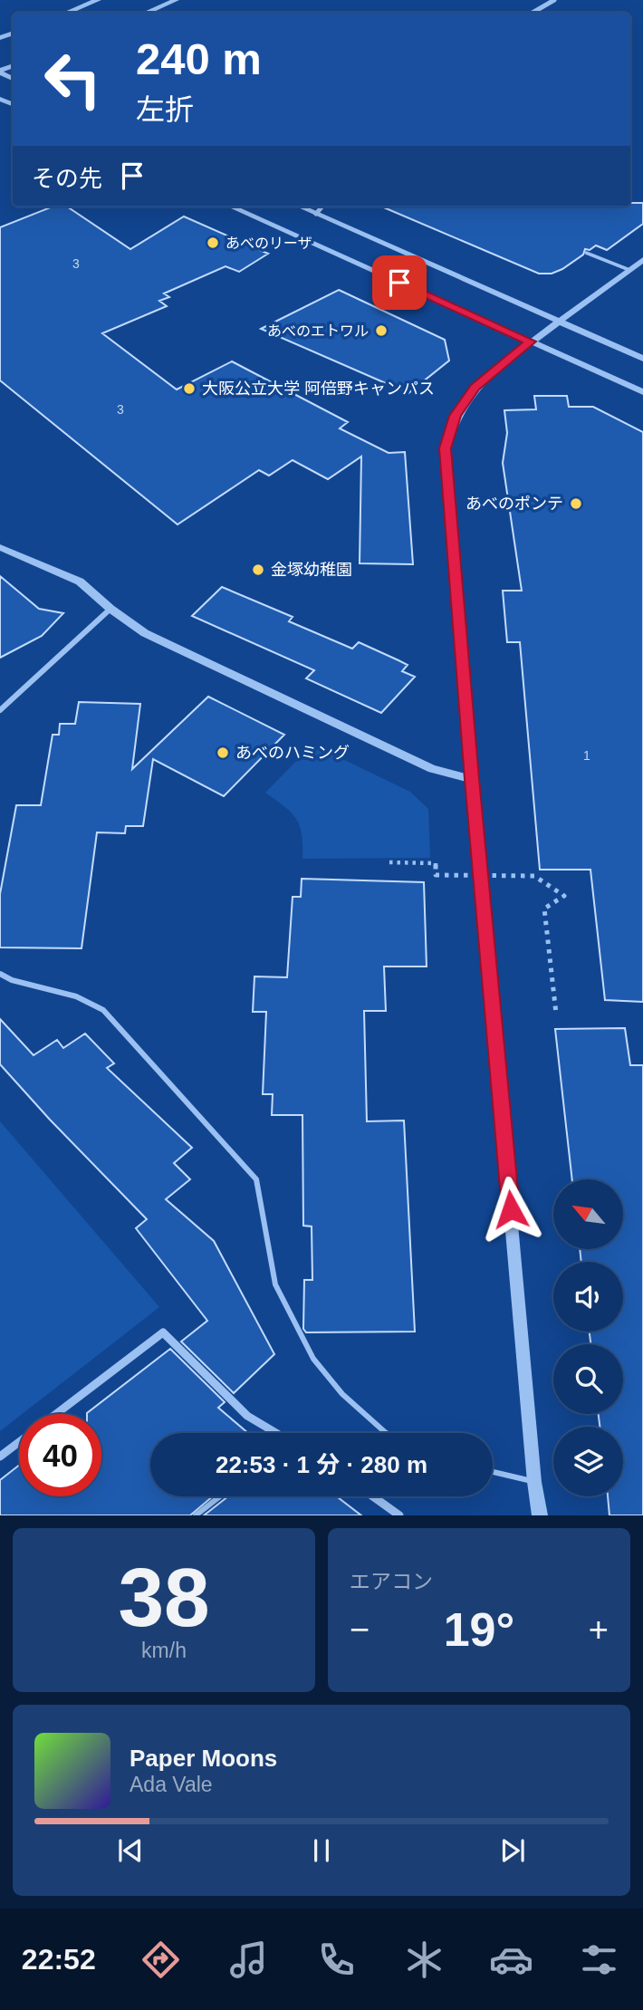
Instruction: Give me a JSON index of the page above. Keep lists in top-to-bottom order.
{
  "places": [
    "あべのリーザ",
    "あべのエトワル",
    "大阪公立大学 阿倍野キャンパス",
    "あべのポンテ",
    "金塚幼稚園",
    "あべのハミング"
  ],
  "house_numbers": ["3", "3", "1"],
  "north": "top left",
  "page": {
    "turn": ["240 m", "左折"],
    "then": "その先",
    "limit": "40",
    "trip": "22:53 · 1 分 · 280 m",
    "tile": [
      ["38", "km/h"],
      "エアコン"
    ],
    "heat": ["−", "19°", "+"],
    "song": ["Paper Moons", "Ada Vale"],
    "tabs": "22:52"
  }
}
